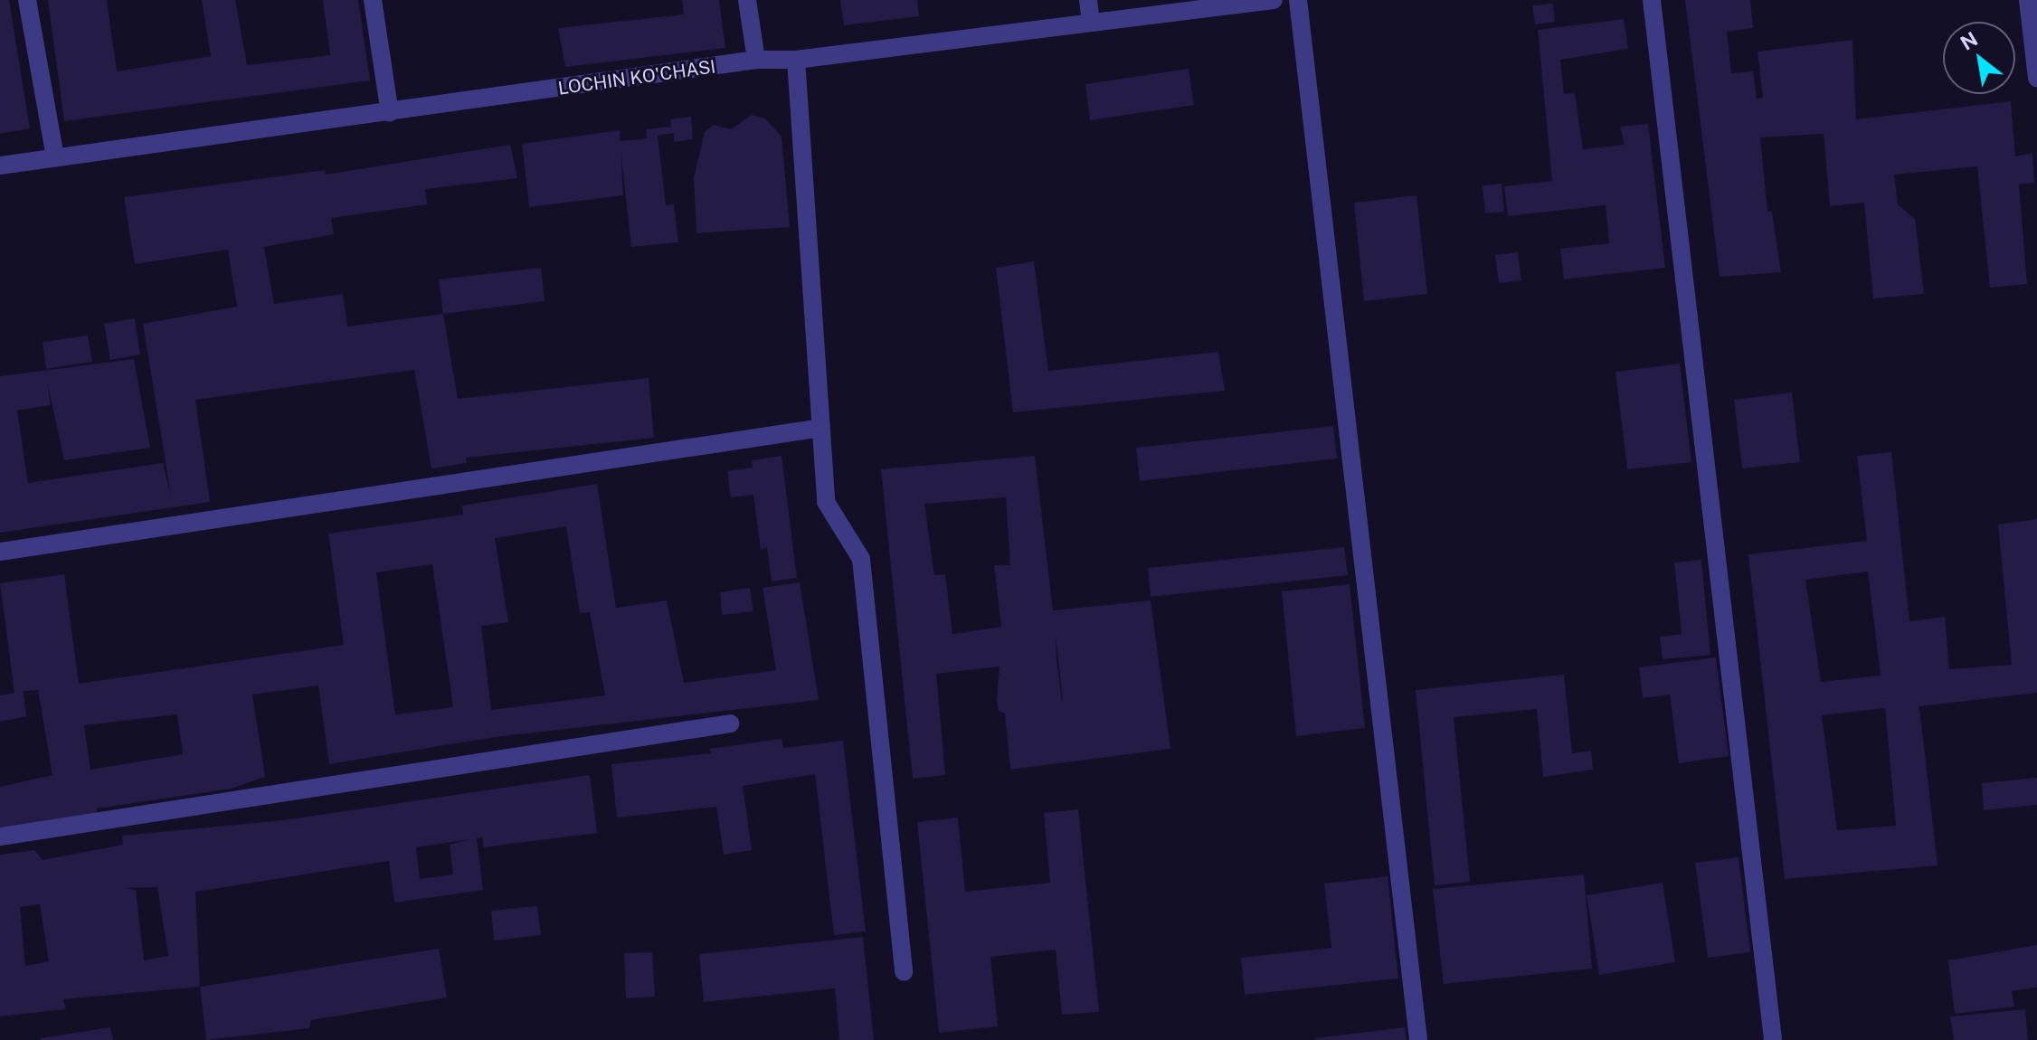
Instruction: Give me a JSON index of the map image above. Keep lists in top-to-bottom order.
{
  "streets": {
    "street": ["LOCHIN KO'CHASI"]
  },
  "north": "top left"
}
